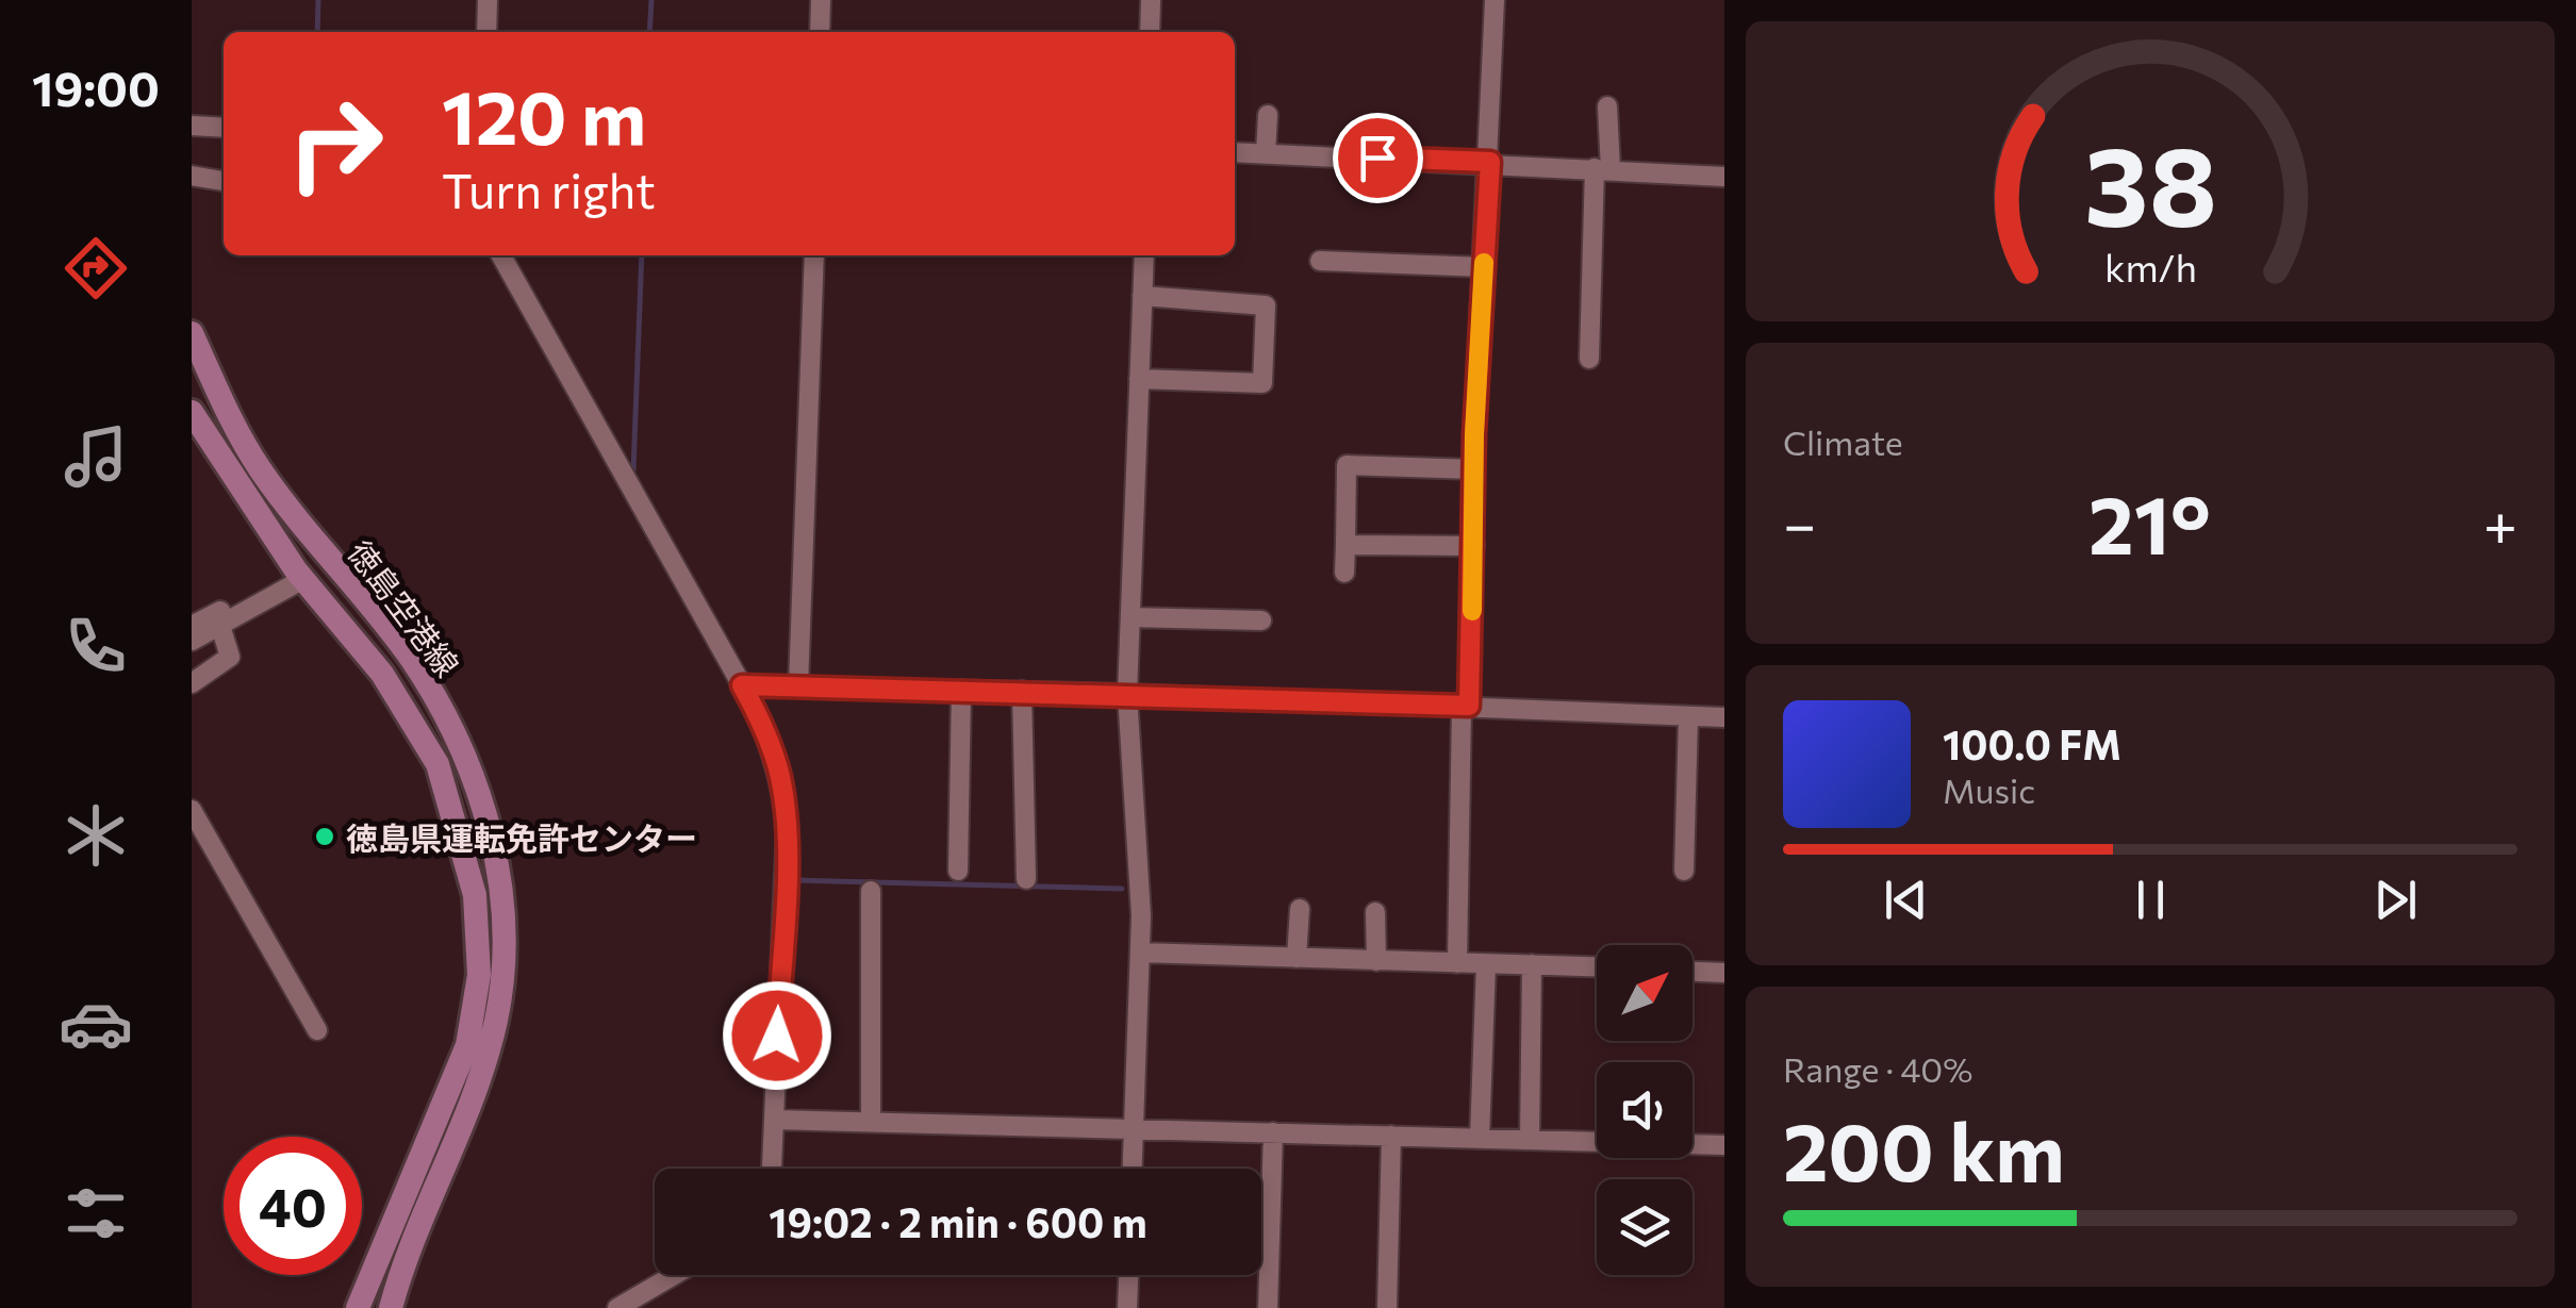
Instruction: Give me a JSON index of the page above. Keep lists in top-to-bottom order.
{
  "streets": {
    "main road": ["徳島空港線"]
  },
  "places": ["徳島県運転免許センター"],
  "north": "top right",
  "page": {
    "tabs": "19:00",
    "turn": ["120 m", "Turn right"],
    "tile": [
      "Climate",
      ["Range · 40%", "200 km"]
    ],
    "heat": ["−", "21°", "+"],
    "song": ["100.0 FM", "Music"],
    "limit": "40",
    "trip": "19:02 · 2 min · 600 m",
    "gauge": ["38", "km/h"]
  }
}
